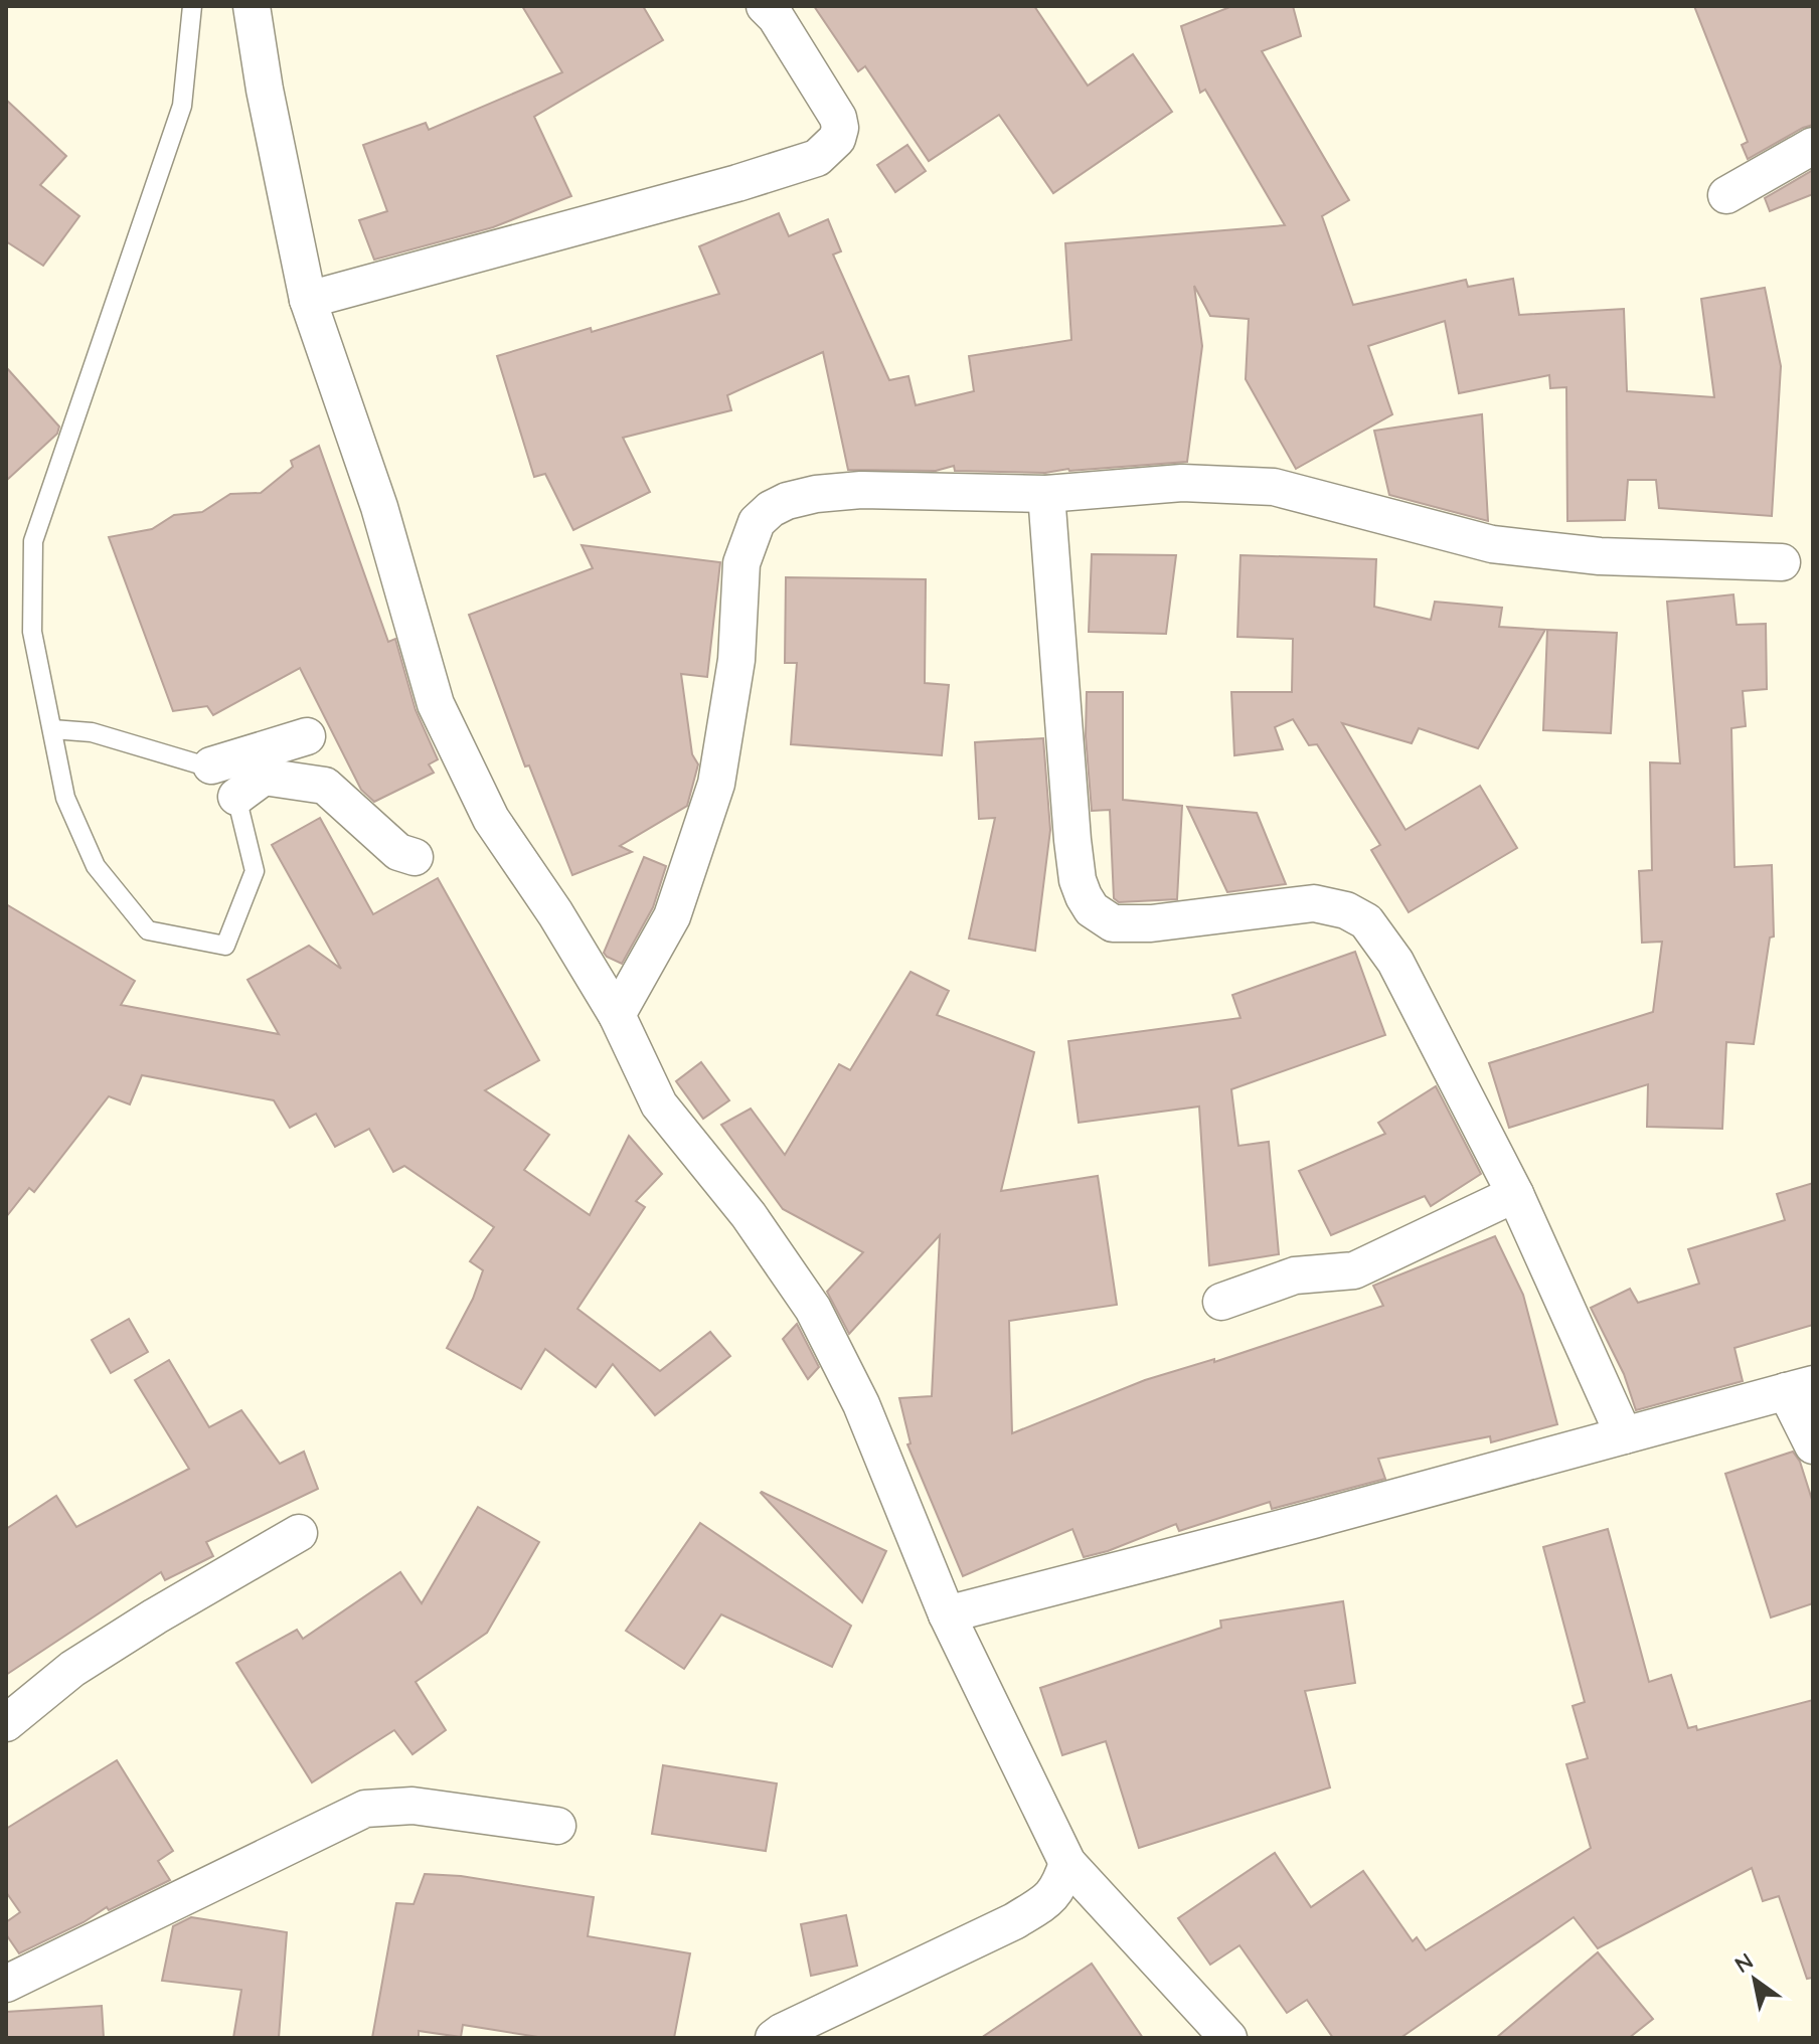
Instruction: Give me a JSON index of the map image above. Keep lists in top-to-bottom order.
{
  "north": "top left"
}
